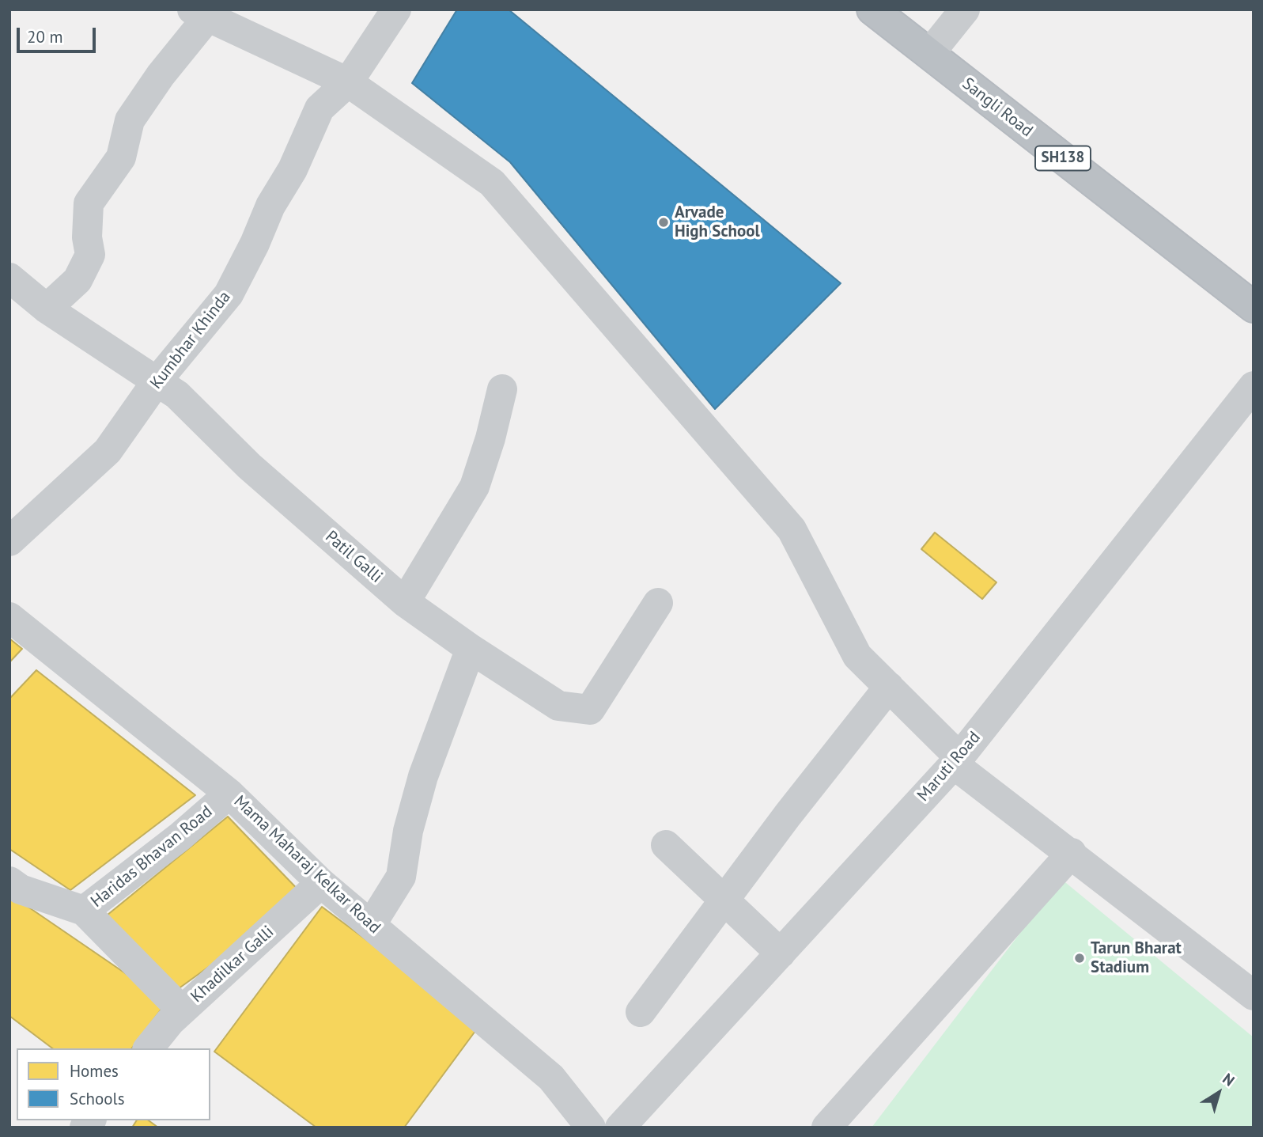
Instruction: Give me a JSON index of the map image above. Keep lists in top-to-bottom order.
{
  "streets": {
    "highway": ["Sangli Road", "SH138"],
    "street": [
      "Kumbhar Khinda",
      "Patil Galli",
      "Maruti Road",
      "Haridas Bhavan Road",
      "Mama Maharaj Kelkar Road",
      "Khadilkar Galli"
    ]
  },
  "crossings": [
    ["Kumbhar Khinda", "Patil Galli"],
    ["Haridas Bhavan Road", "Mama Maharaj Kelkar Road"],
    ["Mama Maharaj Kelkar Road", "Khadilkar Galli"]
  ],
  "places": ["Arvade High School", "Tarun Bharat Stadium"],
  "legend": ["Homes", "Schools"],
  "scale_bar": "20 m",
  "north": "top right"
}
